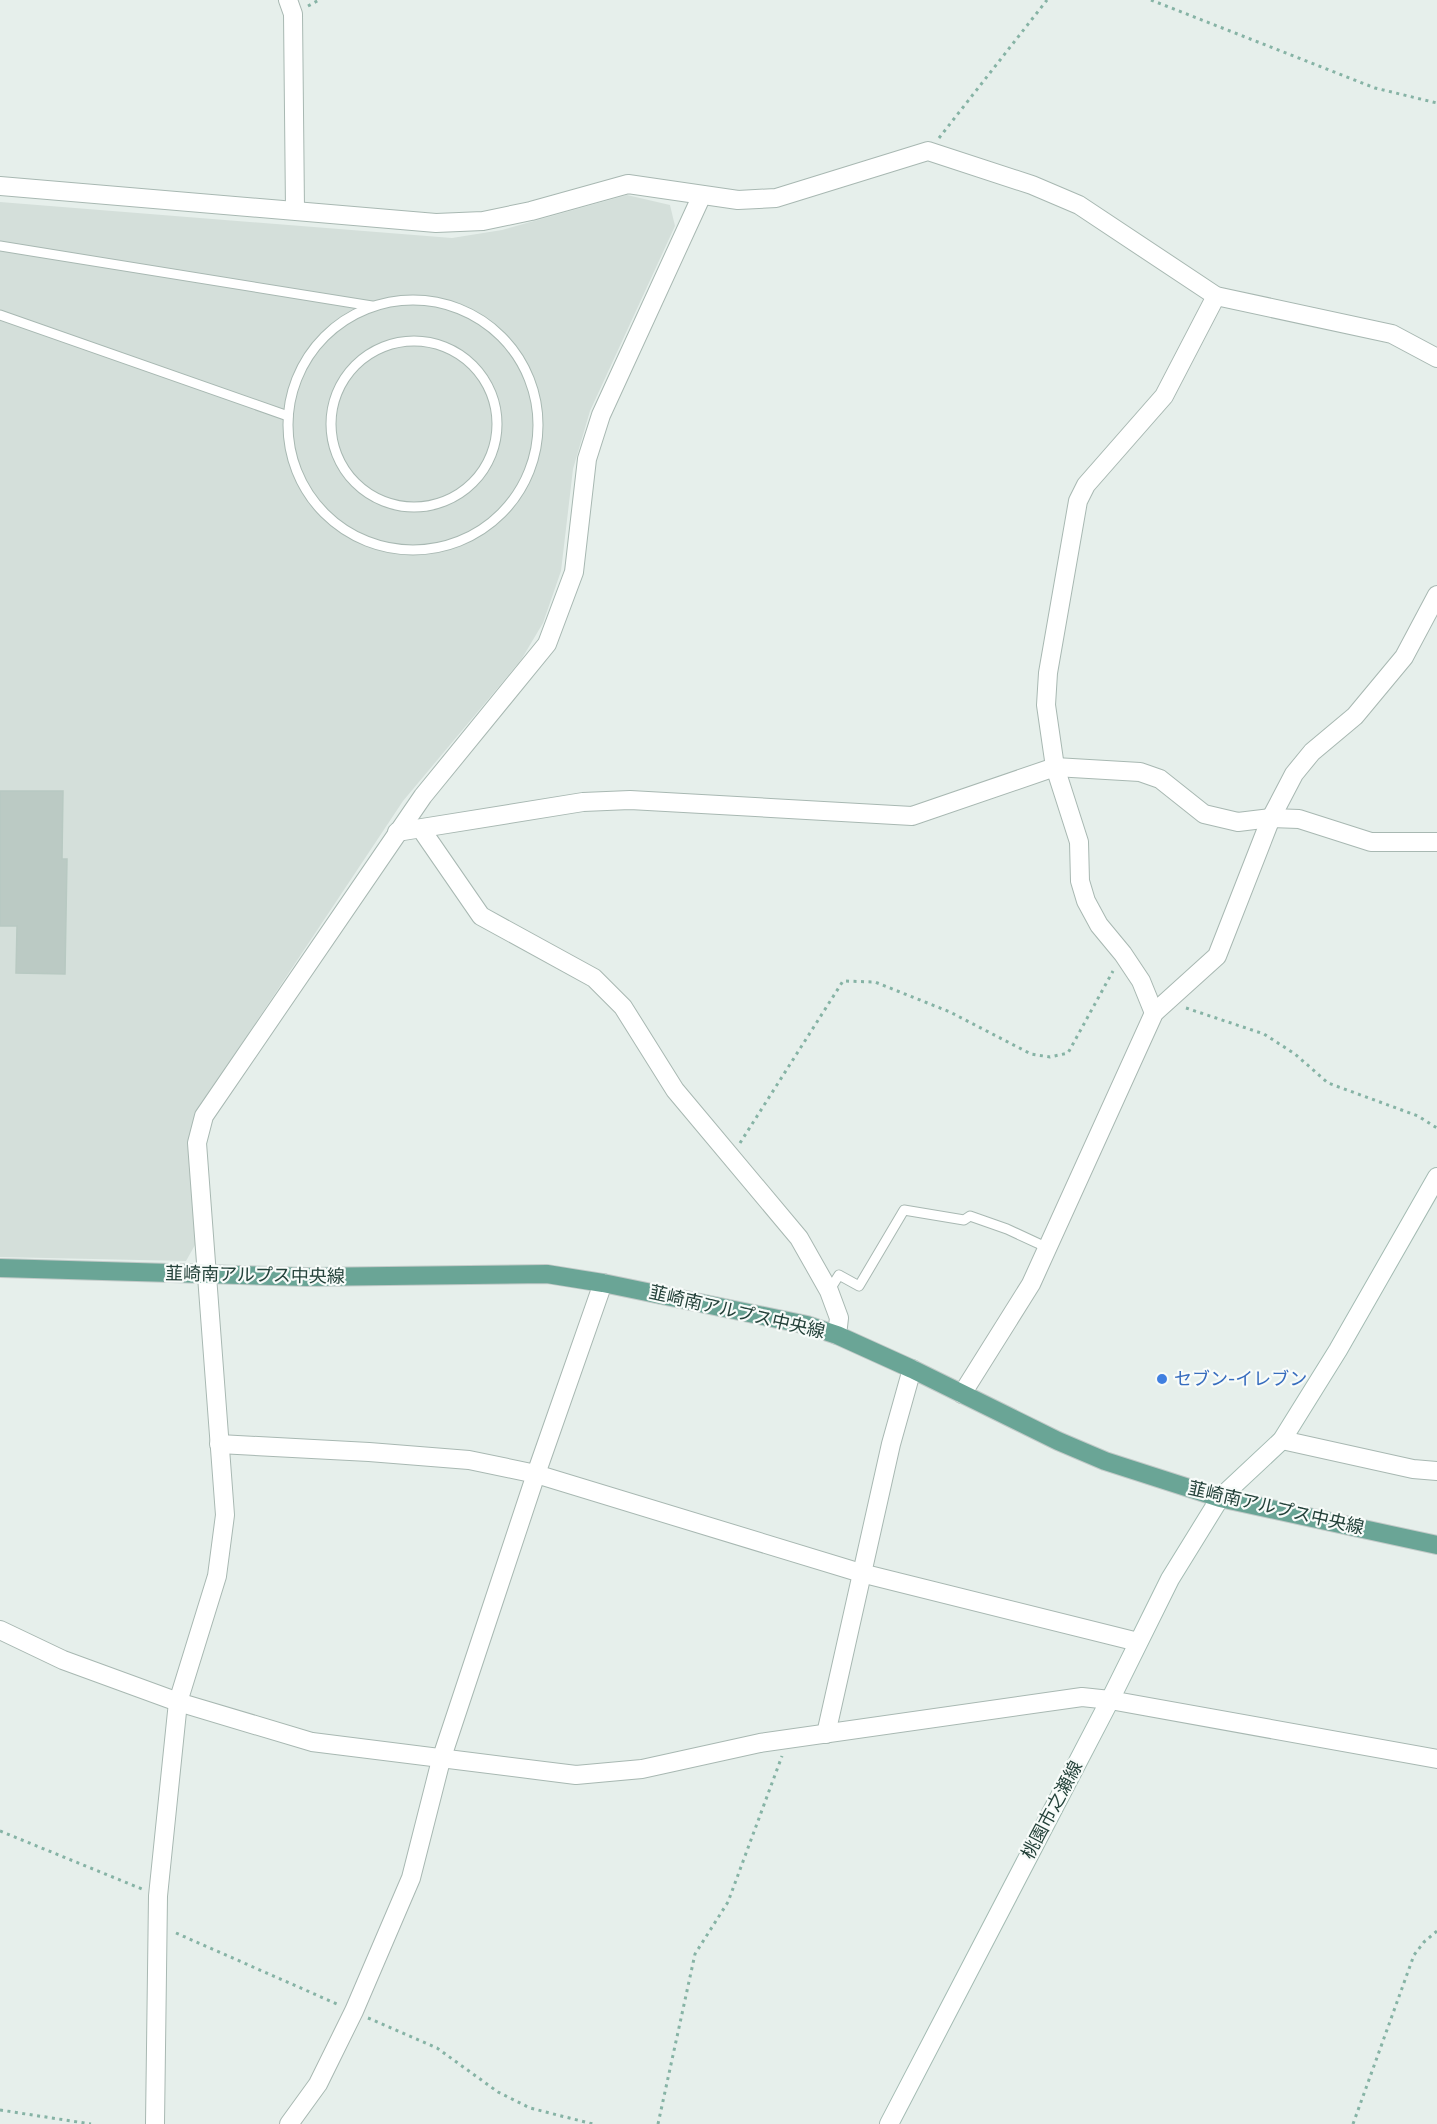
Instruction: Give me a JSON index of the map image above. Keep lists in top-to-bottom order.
{
  "streets": {
    "main road": ["韮崎南アルプス中央線"],
    "street": ["桃園市之瀬線"]
  },
  "crossings": [
    ["韮崎南アルプス中央線", "桃園市之瀬線"]
  ],
  "places": ["セブン-イレブン"]
}
